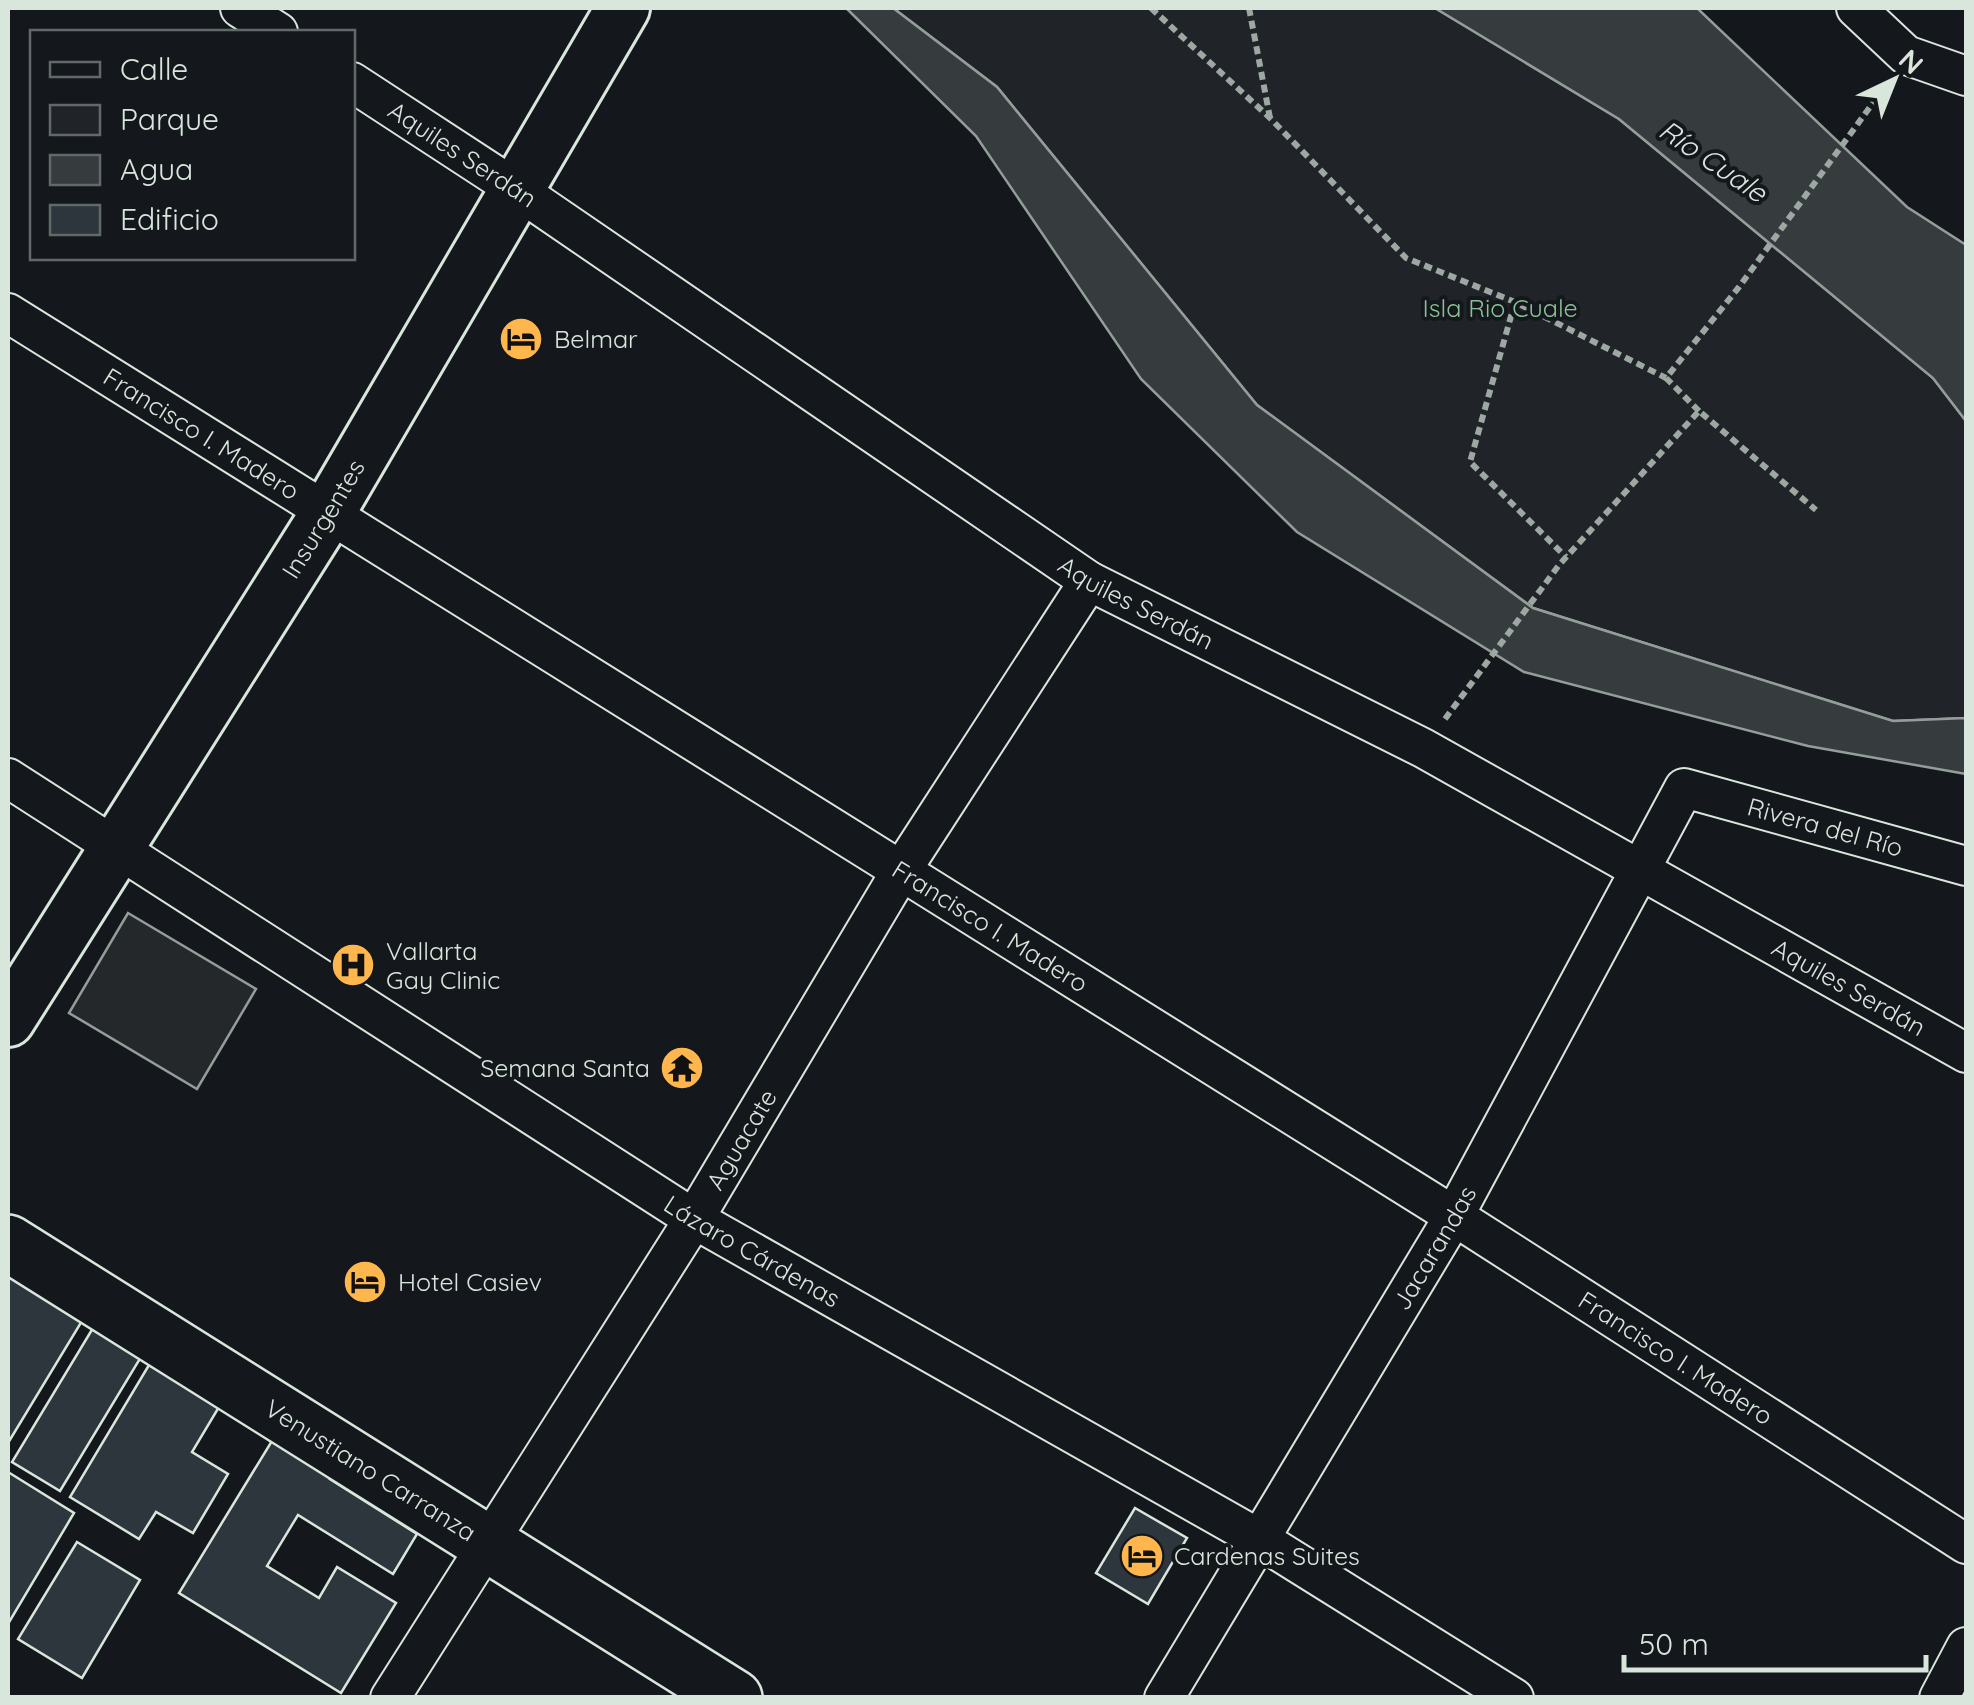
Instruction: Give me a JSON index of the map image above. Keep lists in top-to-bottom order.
{
  "streets": {
    "main road": ["Insurgentes", "Venustiano Carranza"],
    "street": [
      "Aquiles Serdán",
      "Francisco I. Madero",
      "Rivera del Río",
      "Aguacate",
      "Jacarandas",
      "Lázaro Cárdenas"
    ]
  },
  "crossings": [
    ["Aquiles Serdán", "Insurgentes"],
    ["Aquiles Serdán", "Aguacate"],
    ["Aquiles Serdán", "Jacarandas"],
    ["Francisco I. Madero", "Insurgentes"],
    ["Francisco I. Madero", "Aguacate"],
    ["Francisco I. Madero", "Jacarandas"],
    ["Insurgentes", "Lázaro Cárdenas"],
    ["Rivera del Río", "Jacarandas"],
    ["Aguacate", "Lázaro Cárdenas"],
    ["Aguacate", "Venustiano Carranza"],
    ["Jacarandas", "Lázaro Cárdenas"]
  ],
  "water": ["Río Cuale"],
  "parks": ["Isla Rio Cuale"],
  "places": {
    "hotel": ["Belmar", "Hotel Casiev", "Cardenas Suites"],
    "hospital": ["Vallarta Gay Clinic"],
    "temple": ["Semana Santa"]
  },
  "legend": [
    "Calle",
    "Parque",
    "Agua",
    "Edificio"
  ],
  "scale_bar": "50 m",
  "north": "top right"
}
